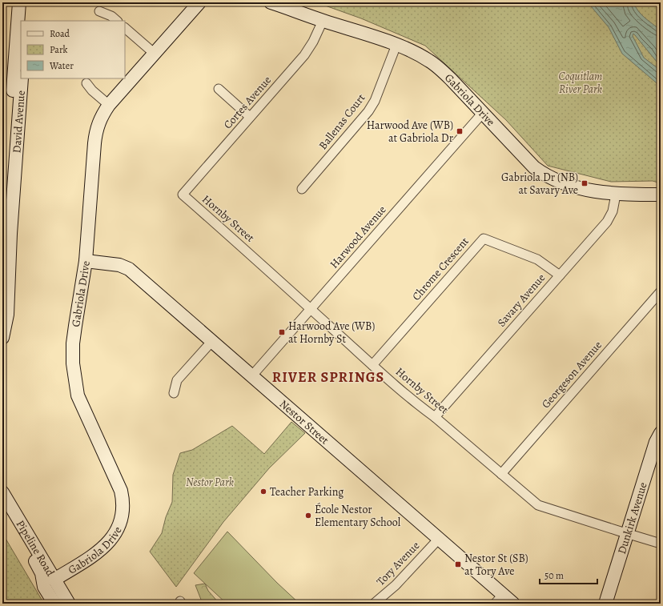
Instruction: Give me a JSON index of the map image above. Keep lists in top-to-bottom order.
{
  "streets": {
    "street": [
      "Gabriola Drive",
      "Cortes Avenue",
      "David Avenue",
      "Ballenas Court",
      "Hornby Street",
      "Harwood Avenue",
      "Chrome Crescent",
      "Savary Avenue",
      "Georgeson Avenue",
      "Nestor Street",
      "Dunkirk Avenue",
      "Pipeline Road",
      "Tory Avenue"
    ]
  },
  "crossings": [
    ["Gabriola Drive", "Cortes Avenue"],
    ["Gabriola Drive", "Ballenas Court"],
    ["Gabriola Drive", "Harwood Avenue"],
    ["Gabriola Drive", "Savary Avenue"],
    ["Gabriola Drive", "Nestor Street"],
    ["Gabriola Drive", "Pipeline Road"],
    ["Cortes Avenue", "Hornby Street"],
    ["Hornby Street", "Harwood Avenue"],
    ["Hornby Street", "Chrome Crescent"],
    ["Hornby Street", "Savary Avenue"],
    ["Hornby Street", "Georgeson Avenue"],
    ["Hornby Street", "Dunkirk Avenue"],
    ["Harwood Avenue", "Nestor Street"],
    ["Chrome Crescent", "Savary Avenue"],
    ["Nestor Street", "Tory Avenue"]
  ],
  "districts": ["RIVER SPRINGS"],
  "parks": ["Coquitlam River Park", "Nestor Park"],
  "places": {
    "transit": [
      "Harwood Ave (WB) at Gabriola Dr",
      "Gabriola Dr (NB) at Savary Ave",
      "Harwood Ave (WB) at Hornby St",
      "Nestor St (SB) at Tory Ave"
    ],
    "other": ["Teacher Parking", "École Nestor Elementary School"]
  },
  "legend": ["Road", "Park", "Water"],
  "scale_bar": "50 m"
}
